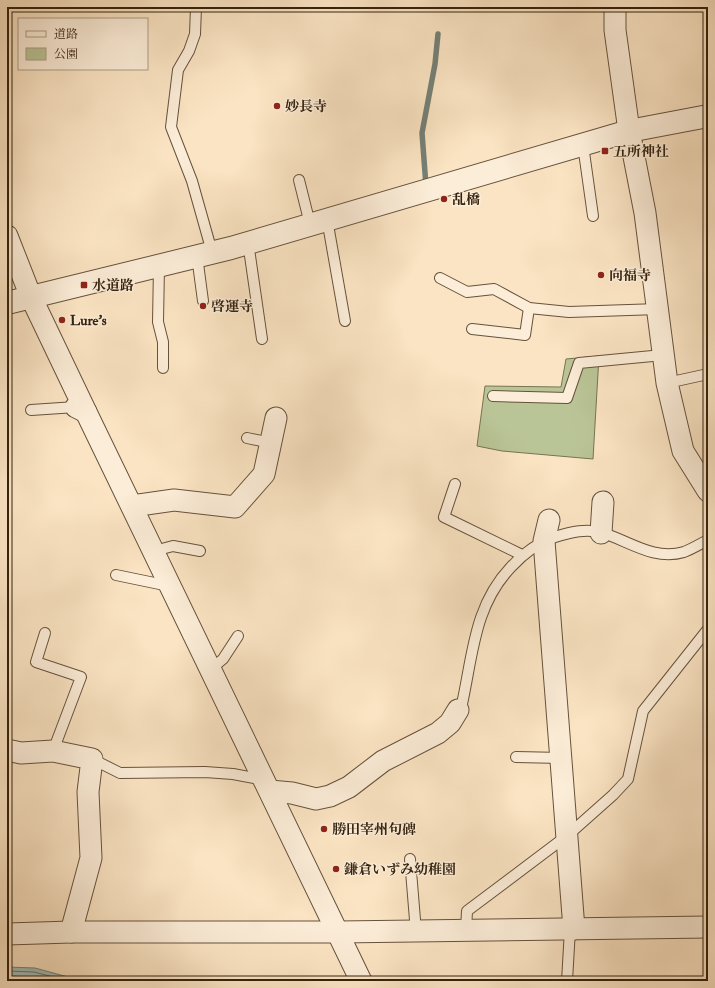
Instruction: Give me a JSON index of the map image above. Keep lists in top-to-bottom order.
{
  "places": {
    "other": [
      "妙長寺",
      "乱橋",
      "向福寺",
      "啓運寺",
      "Lure's",
      "勝田宰州句碑",
      "鎌倉いずみ幼稚園"
    ],
    "transit": ["五所神社", "水道路"]
  },
  "legend": ["道路", "公園"]
}
